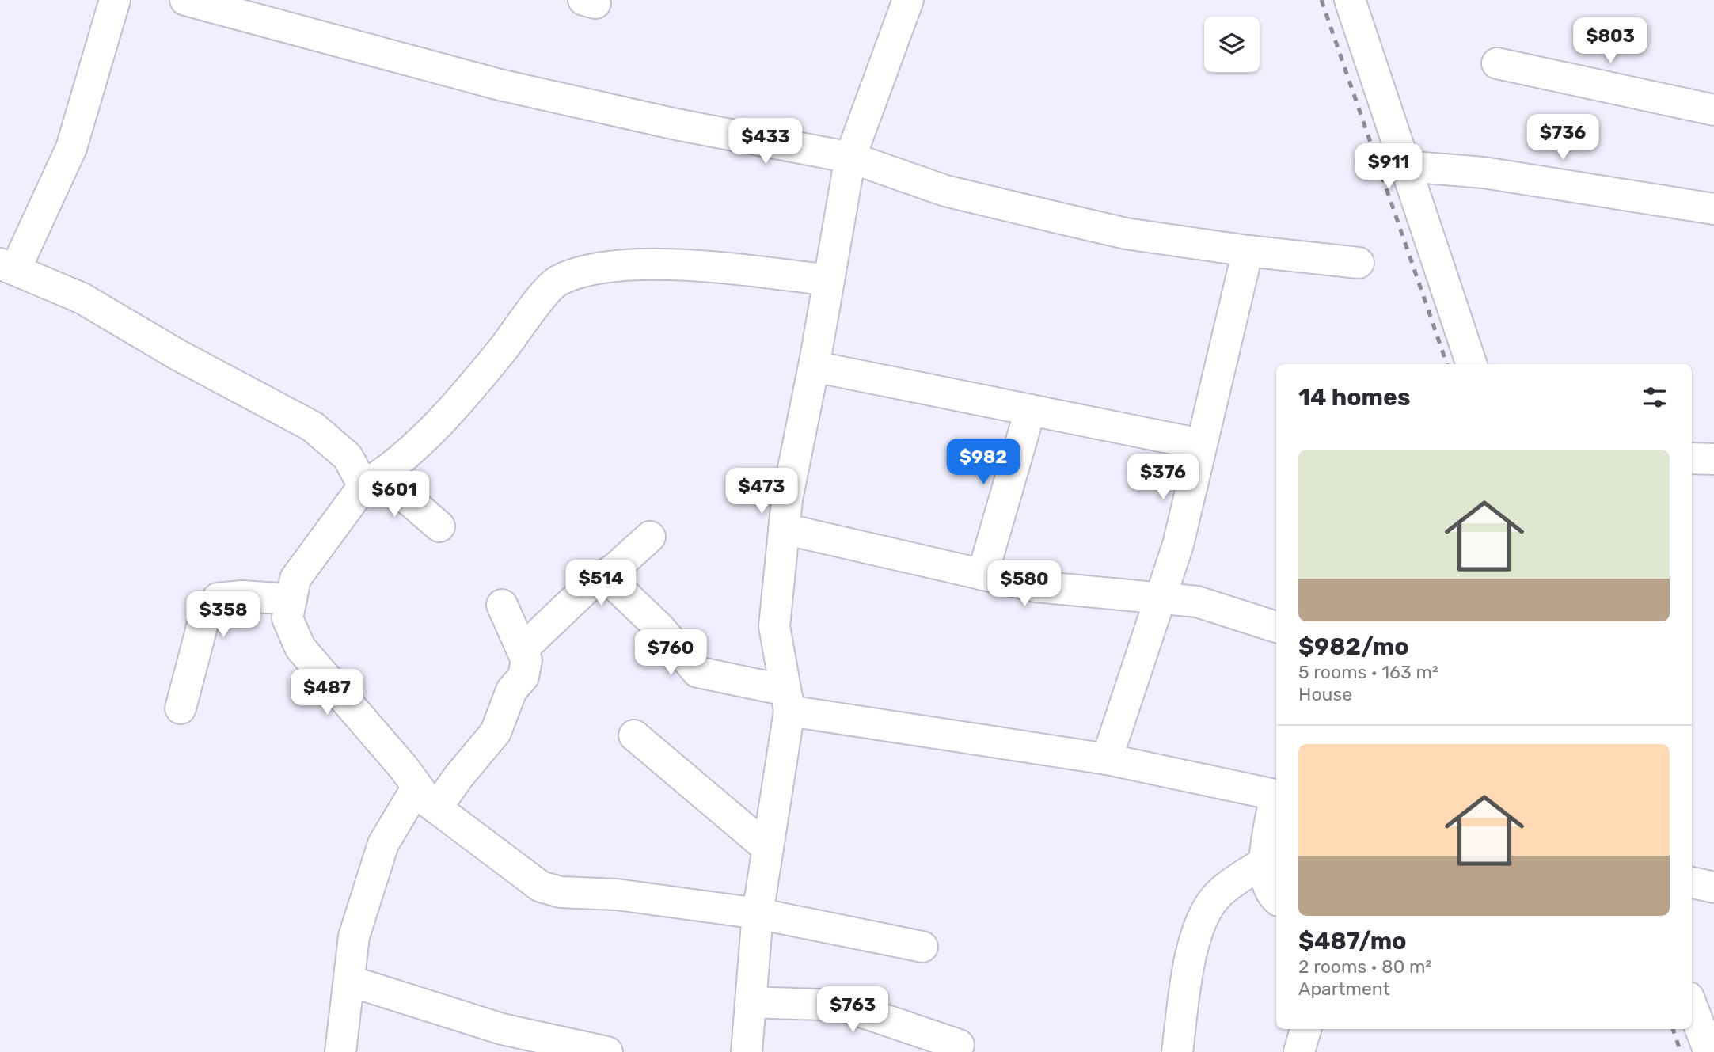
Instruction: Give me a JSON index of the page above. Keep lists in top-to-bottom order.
{
  "page": {
    "price": [
      "$803",
      "$736",
      "$433",
      "$911",
      "$982",
      "$376",
      "$473",
      "$601",
      "$514",
      "$580",
      "$358",
      "$760",
      "$487",
      "$763"
    ],
    "heading": "14 homes",
    "list": [
      {
        "name": "$982/mo",
        "note": "5 rooms · 163 m² · House"
      },
      {
        "name": "$487/mo",
        "note": "2 rooms · 80 m² · Apartment"
      }
    ]
  }
}
